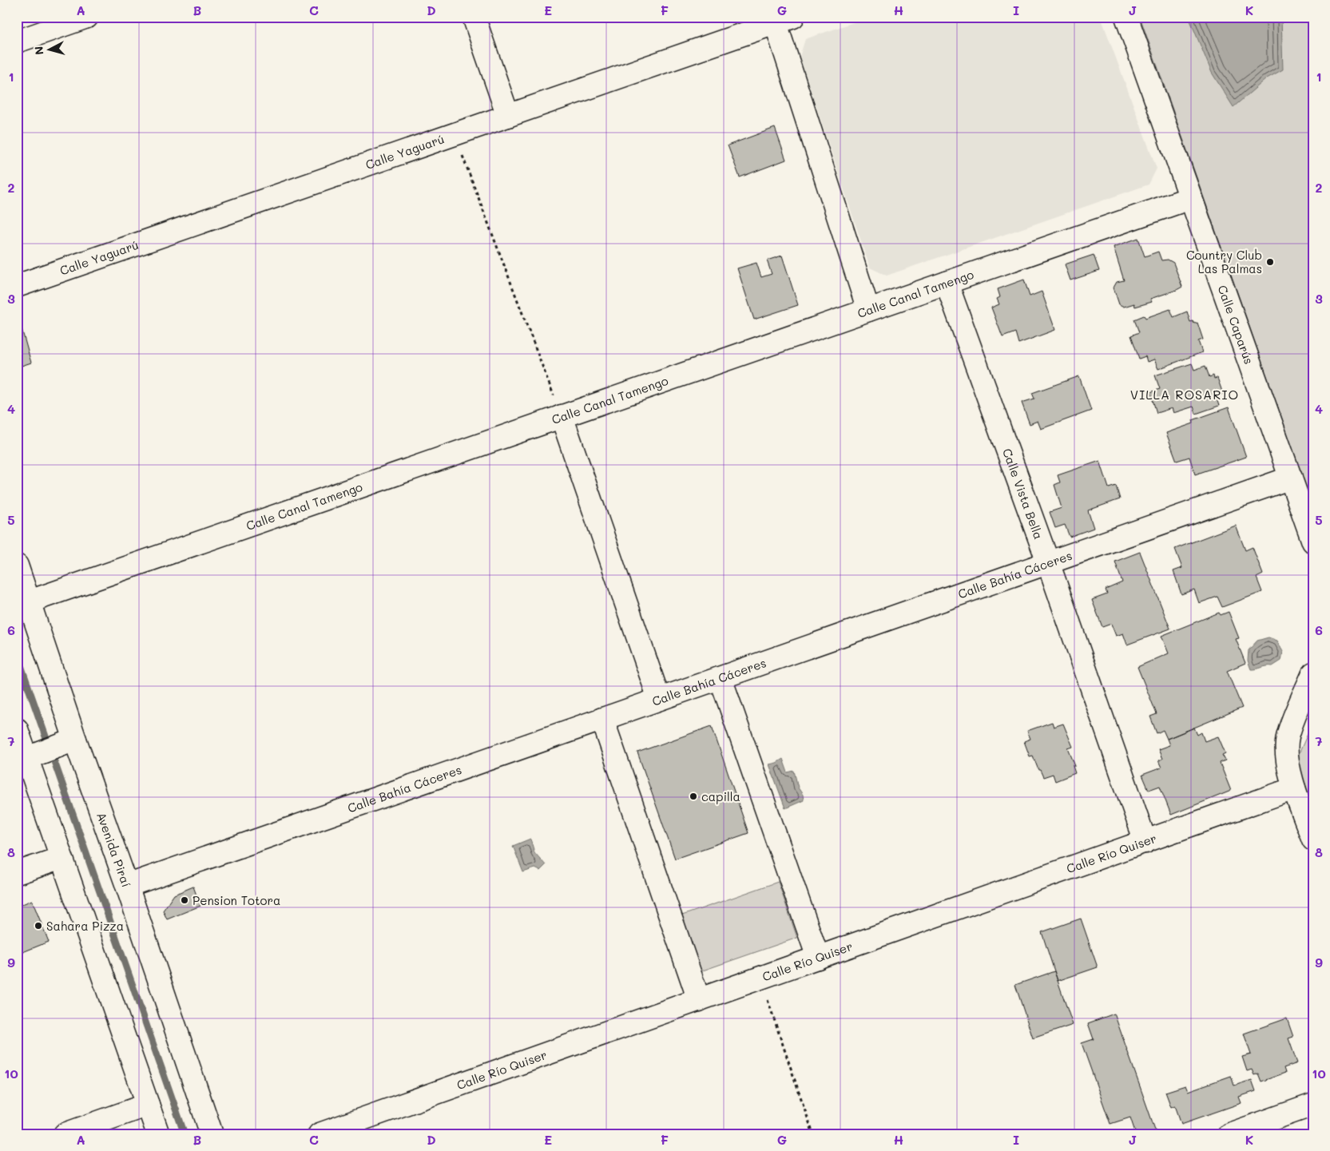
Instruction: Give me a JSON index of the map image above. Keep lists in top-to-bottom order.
{
  "streets": {
    "street": [
      "Calle Yaguarú",
      "Calle Canal Tamengo",
      "Calle Caparús",
      "Calle Vista Bella",
      "Calle Bahía Cáceres",
      "Avenida Piraí",
      "Calle Río Quiser"
    ]
  },
  "crossings": [
    ["Calle Canal Tamengo", "Calle Caparús"],
    ["Calle Canal Tamengo", "Calle Vista Bella"],
    ["Calle Canal Tamengo", "Avenida Piraí"],
    ["Calle Caparús", "Calle Bahía Cáceres"],
    ["Calle Vista Bella", "Calle Bahía Cáceres"],
    ["Calle Vista Bella", "Calle Río Quiser"],
    ["Calle Bahía Cáceres", "Avenida Piraí"]
  ],
  "districts": ["VILLA ROSARIO"],
  "places": [
    "Country Club Las Palmas",
    "capilla",
    "Pension Totora",
    "Sahara Pizza"
  ],
  "north": "left",
  "grid": {
    "columns": [
      "A",
      "B",
      "C",
      "D",
      "E",
      "F",
      "G",
      "H",
      "I",
      "J",
      "K"
    ],
    "rows": [
      "1",
      "2",
      "3",
      "4",
      "5",
      "6",
      "7",
      "8",
      "9",
      "10"
    ]
  }
}
